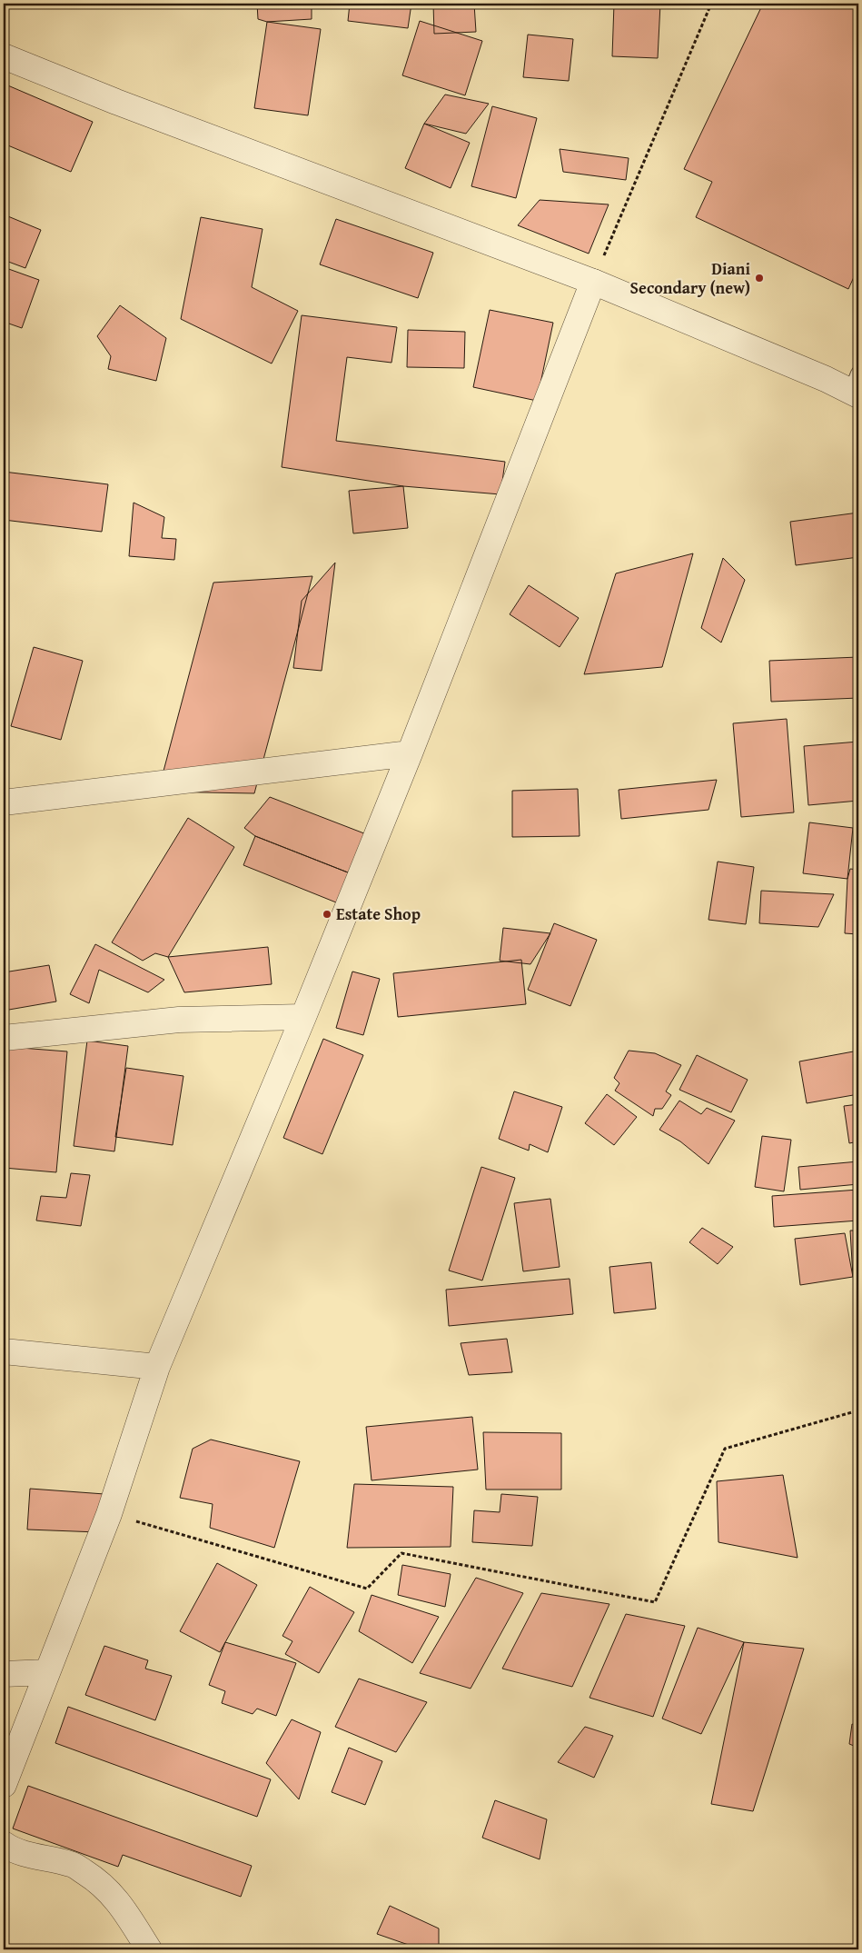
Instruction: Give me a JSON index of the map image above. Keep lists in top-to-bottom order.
{
  "places": ["Diani Secondary (new)", "Estate Shop"]
}
